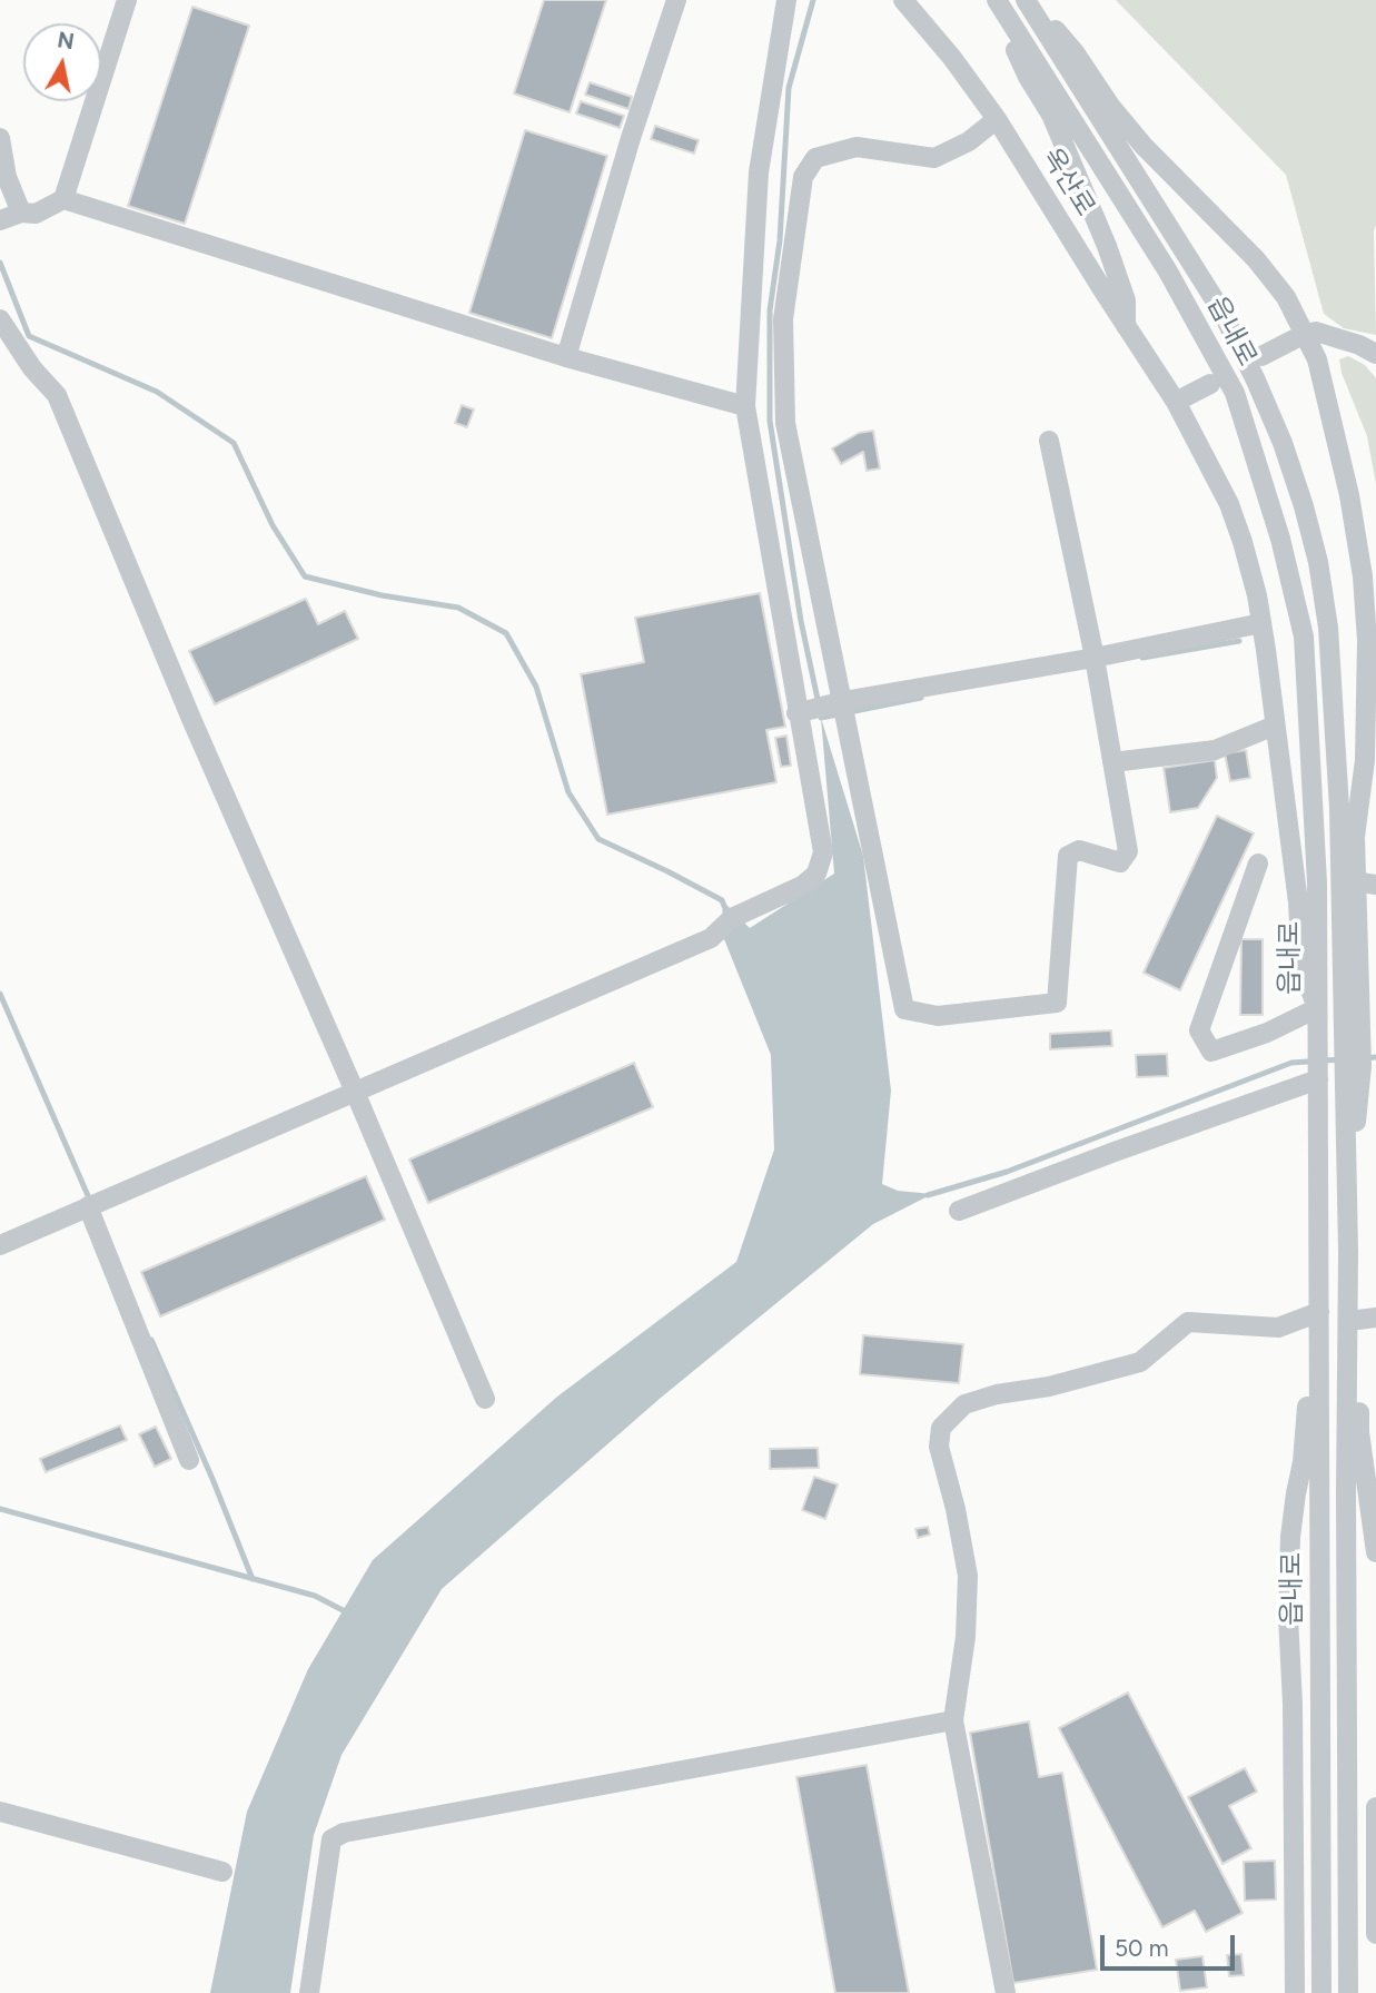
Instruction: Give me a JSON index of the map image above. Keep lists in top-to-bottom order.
{
  "streets": {
    "street": ["옥산로", "읍내로"]
  },
  "crossings": [
    ["옥산로", "읍내로"]
  ],
  "scale_bar": "50 m",
  "north": "top"
}
